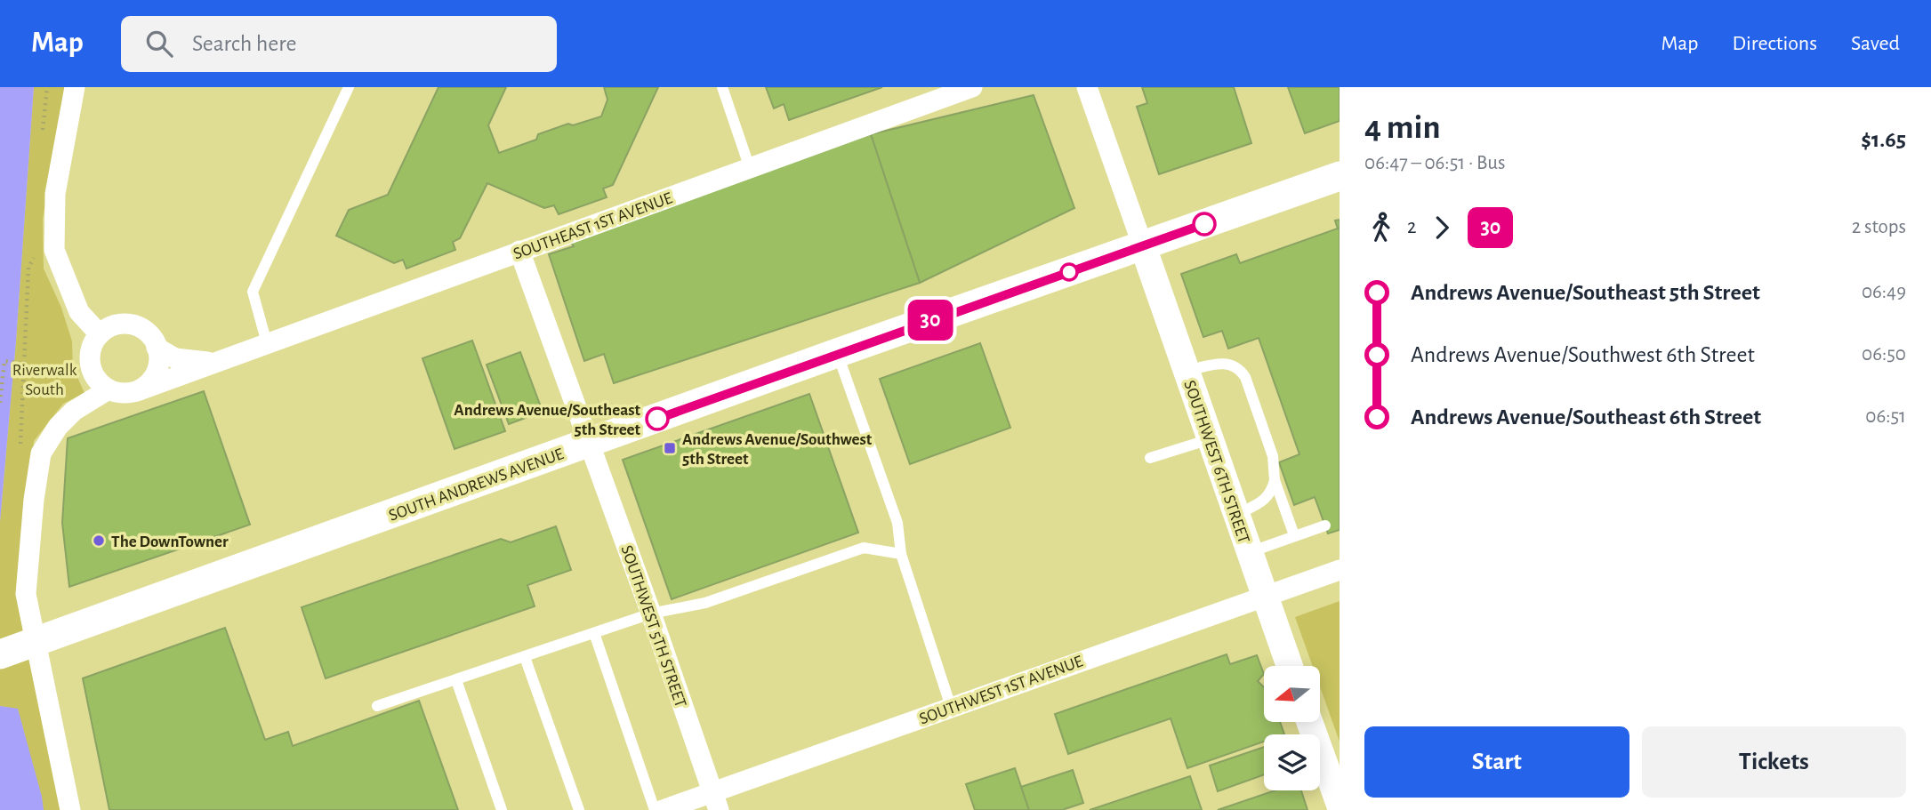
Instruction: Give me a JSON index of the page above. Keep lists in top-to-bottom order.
{
  "streets": {
    "main road": ["SOUTH ANDREWS AVENUE"],
    "street": [
      "SOUTHEAST 1ST AVENUE",
      "SOUTHWEST 6TH STREET",
      "SOUTHWEST 5TH STREET",
      "SOUTHWEST 1ST AVENUE"
    ]
  },
  "crossings": [
    ["SOUTHEAST 1ST AVENUE", "SOUTHWEST 5TH STREET"],
    ["SOUTHWEST 6TH STREET", "SOUTH ANDREWS AVENUE"],
    ["SOUTHWEST 6TH STREET", "SOUTHWEST 1ST AVENUE"],
    ["SOUTH ANDREWS AVENUE", "SOUTHWEST 5TH STREET"],
    ["SOUTHWEST 5TH STREET", "SOUTHWEST 1ST AVENUE"]
  ],
  "parks": ["Riverwalk South"],
  "places": {
    "other": ["Andrews Avenue/Southeast 5th Street", "The DownTowner"],
    "transit": ["Andrews Avenue/Southwest 5th Street"]
  },
  "lines": ["bus line 30"],
  "north": "left",
  "page": {
    "header": "Map",
    "search": "Search here",
    "nav": ["Map", "Directions", "Saved"],
    "on_map": "30",
    "heading": ["4 min", "06:47 – 06:51 · Bus", "$1.65"],
    "legs": ["2", "30", "2 stops"],
    "list": [
      {
        "name": "Andrews Avenue/Southeast 5th Street",
        "value": "06:49"
      },
      {
        "name": "Andrews Avenue/Southwest 6th Street",
        "value": "06:50"
      },
      {
        "name": "Andrews Avenue/Southeast 6th Street",
        "value": "06:51"
      }
    ],
    "buttons": ["Start", "Tickets"]
  }
}
